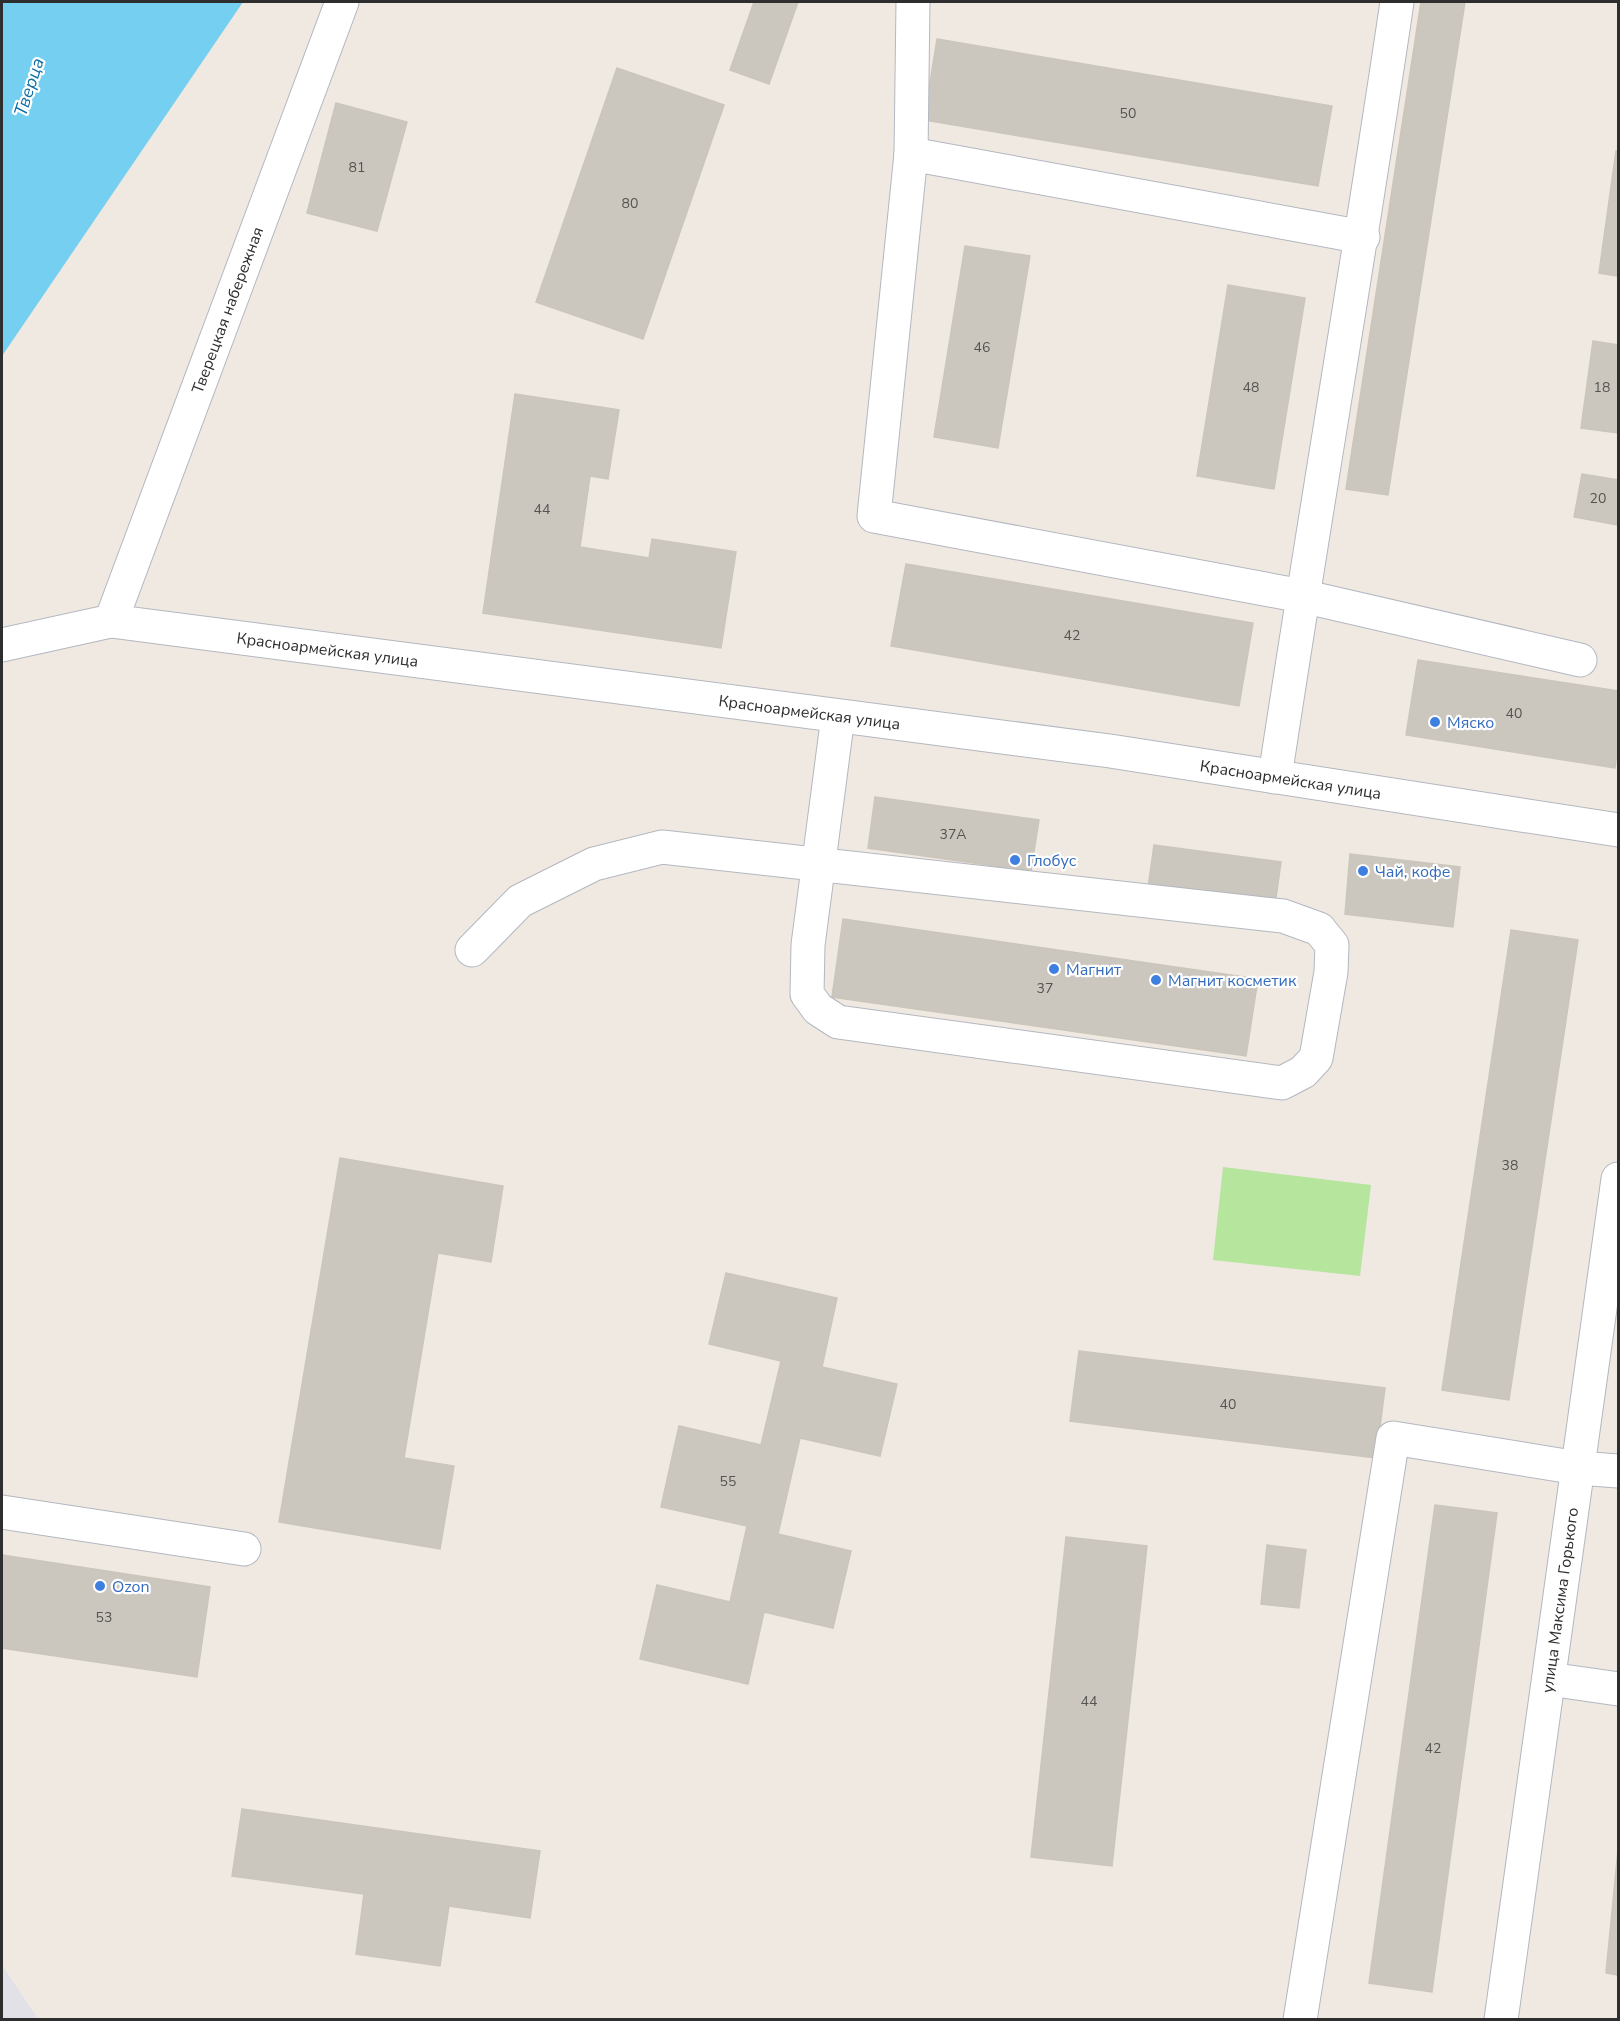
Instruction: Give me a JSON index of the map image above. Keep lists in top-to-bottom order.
{
  "streets": {
    "street": ["Тверецкая набережная", "Красноармейская улица", "улица Максима Горького"]
  },
  "crossings": [
    ["Тверецкая набережная", "Красноармейская улица"]
  ],
  "water": ["Тверца"],
  "places": [
    "Мяско",
    "Глобус",
    "Чай, кофе",
    "Магнит",
    "Магнит косметик",
    "Ozon"
  ],
  "house_numbers": [
    "50",
    "81",
    "80",
    "46",
    "48",
    "18",
    "20",
    "44",
    "42",
    "40",
    "37А",
    "37",
    "38",
    "40",
    "55",
    "53",
    "44",
    "42"
  ]
}
